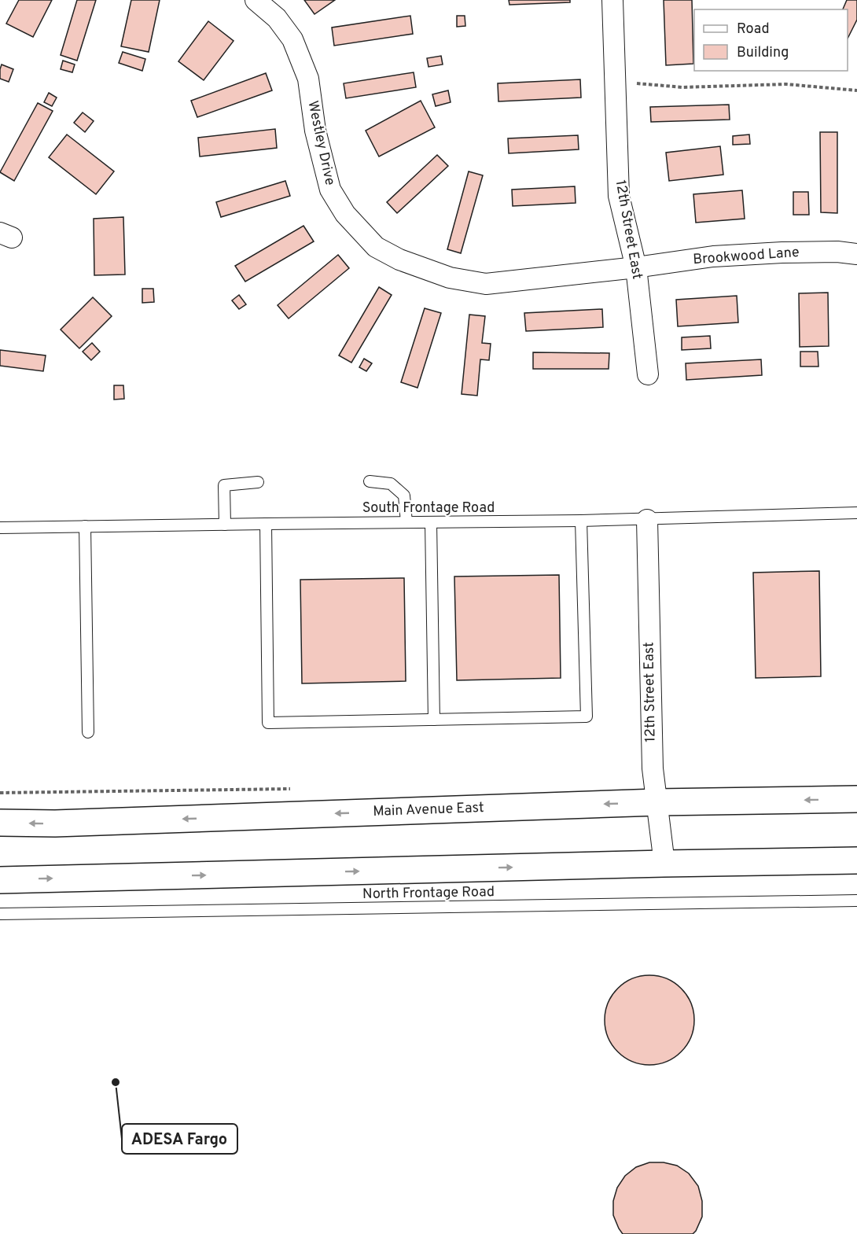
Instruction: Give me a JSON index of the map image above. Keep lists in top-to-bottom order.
{
  "streets": {
    "main road": ["Main Avenue East"],
    "street": ["Westley Drive", "12th Street East", "Brookwood Lane"],
    "lane": ["South Frontage Road", "North Frontage Road"]
  },
  "crossings": [
    ["Westley Drive", "12th Street East"],
    ["Westley Drive", "Brookwood Lane"],
    ["12th Street East", "Brookwood Lane"],
    ["12th Street East", "South Frontage Road"],
    ["12th Street East", "Main Avenue East"]
  ],
  "places": ["ADESA Fargo"],
  "legend": ["Road", "Building"]
}
